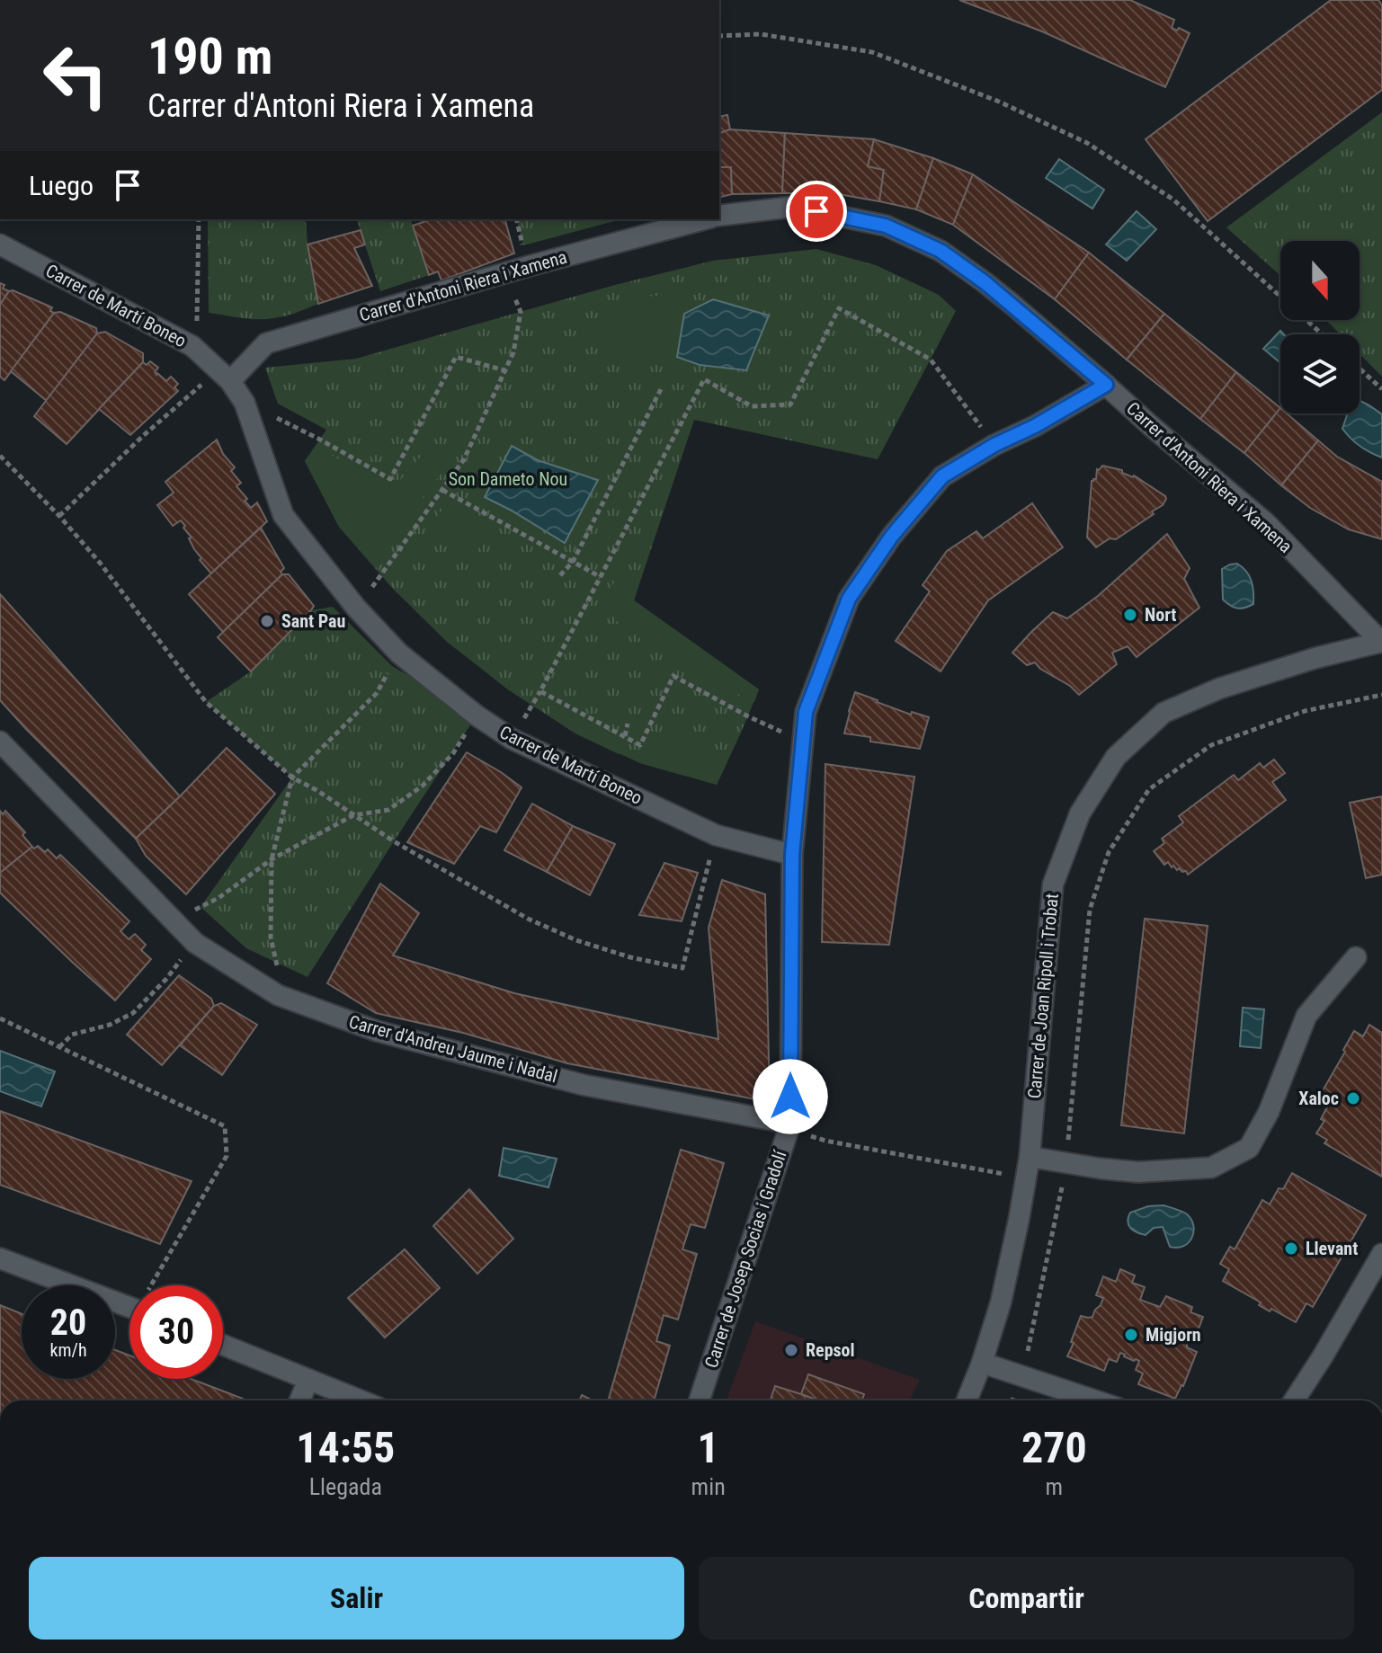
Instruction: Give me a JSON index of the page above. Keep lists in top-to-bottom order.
{
  "streets": {
    "street": [
      "Carrer d'Antoni Riera i Xamena",
      "Carrer de Martí Boneo",
      "Carrer de Joan Ripoll i Trobat",
      "Carrer d'Andreu Jaume i Nadal",
      "Carrer de Josep Socias i Gradolí"
    ]
  },
  "crossings": [
    ["Carrer d'Antoni Riera i Xamena", "Carrer de Martí Boneo"],
    ["Carrer d'Antoni Riera i Xamena", "Carrer de Joan Ripoll i Trobat"],
    ["Carrer d'Antoni Riera i Xamena", "Carrer de Josep Socias i Gradolí"],
    ["Carrer de Martí Boneo", "Carrer de Josep Socias i Gradolí"],
    ["Carrer d'Andreu Jaume i Nadal", "Carrer de Josep Socias i Gradolí"]
  ],
  "parks": ["Son Dameto Nou"],
  "places": [
    "Nort",
    "Sant Pau",
    "Xaloc",
    "Llevant",
    "Migjorn",
    "Repsol"
  ],
  "north": "bottom",
  "page": {
    "turn": ["190 m", "Carrer d'Antoni Riera i Xamena"],
    "then": "Luego",
    "speed": "20 km/h",
    "limit": "30",
    "eta": [
      "14:55",
      "Llegada",
      "1",
      "min",
      "270",
      "m"
    ],
    "buttons": ["Salir", "Compartir"]
  }
}
